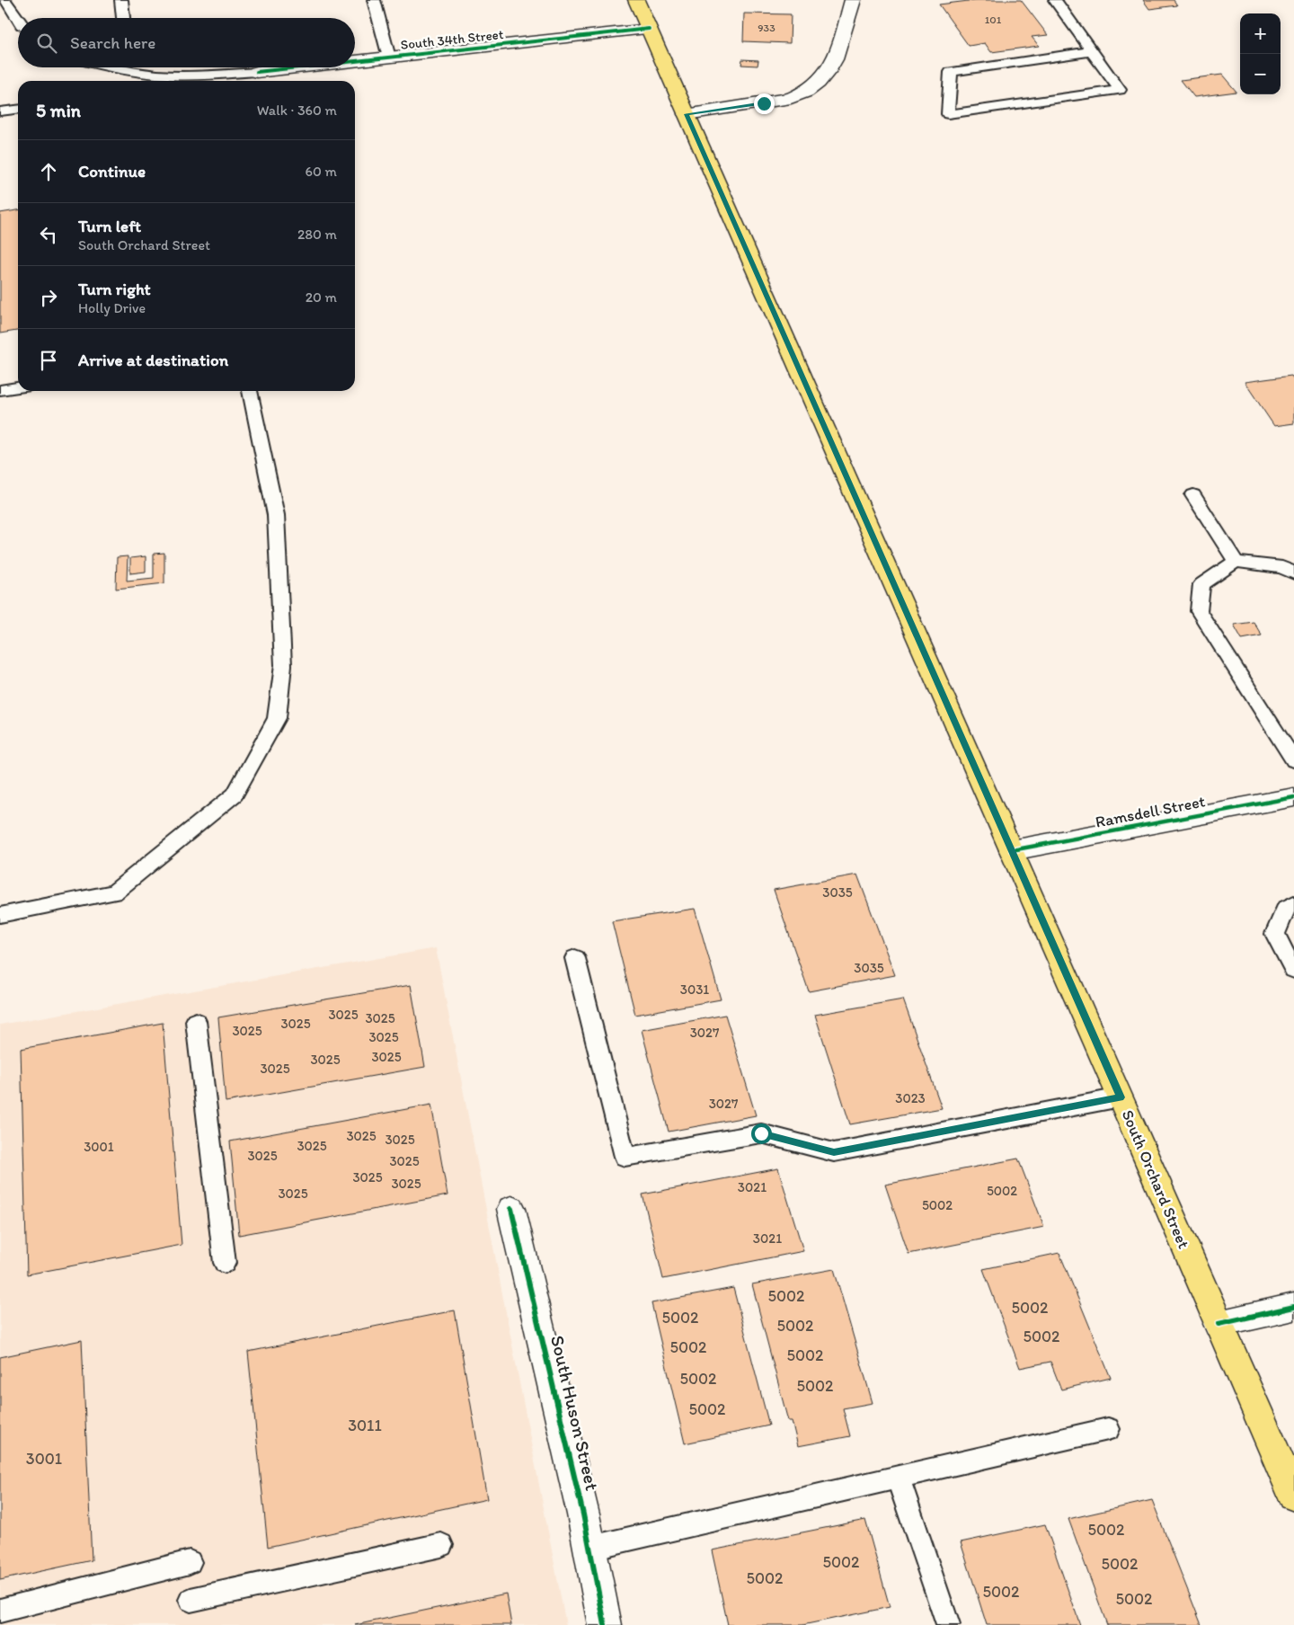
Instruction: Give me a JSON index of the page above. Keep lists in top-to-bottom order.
{
  "streets": {
    "main road": ["South Orchard Street"],
    "street": ["South 34th Street", "Ramsdell Street", "South Huson Street"]
  },
  "crossings": [
    ["South 34th Street", "South Orchard Street"],
    ["Ramsdell Street", "South Orchard Street"]
  ],
  "house_numbers": [
    "101",
    "933",
    "3035",
    "3035",
    "3031",
    "3025",
    "3025",
    "3025",
    "3025",
    "3027",
    "3025",
    "3025",
    "3025",
    "3025",
    "3023",
    "3027",
    "3025",
    "3025",
    "3025",
    "3001",
    "3025",
    "3025",
    "3025",
    "3025",
    "3021",
    "5002",
    "3025",
    "5002",
    "3021",
    "5002",
    "5002",
    "5002",
    "5002",
    "5002",
    "5002",
    "5002",
    "5002",
    "5002",
    "5002",
    "3011",
    "3001",
    "5002",
    "5002",
    "5002",
    "5002",
    "5002",
    "5002"
  ],
  "page": {
    "map_buttons": ["+", "−"],
    "search": "Search here",
    "heading": ["5 min", "Walk · 360 m"],
    "list": [
      ["Continue", "60 m"],
      ["Turn left", "South Orchard Street", "280 m"],
      ["Turn right", "Holly Drive", "20 m"],
      "Arrive at destination"
    ]
  }
}
